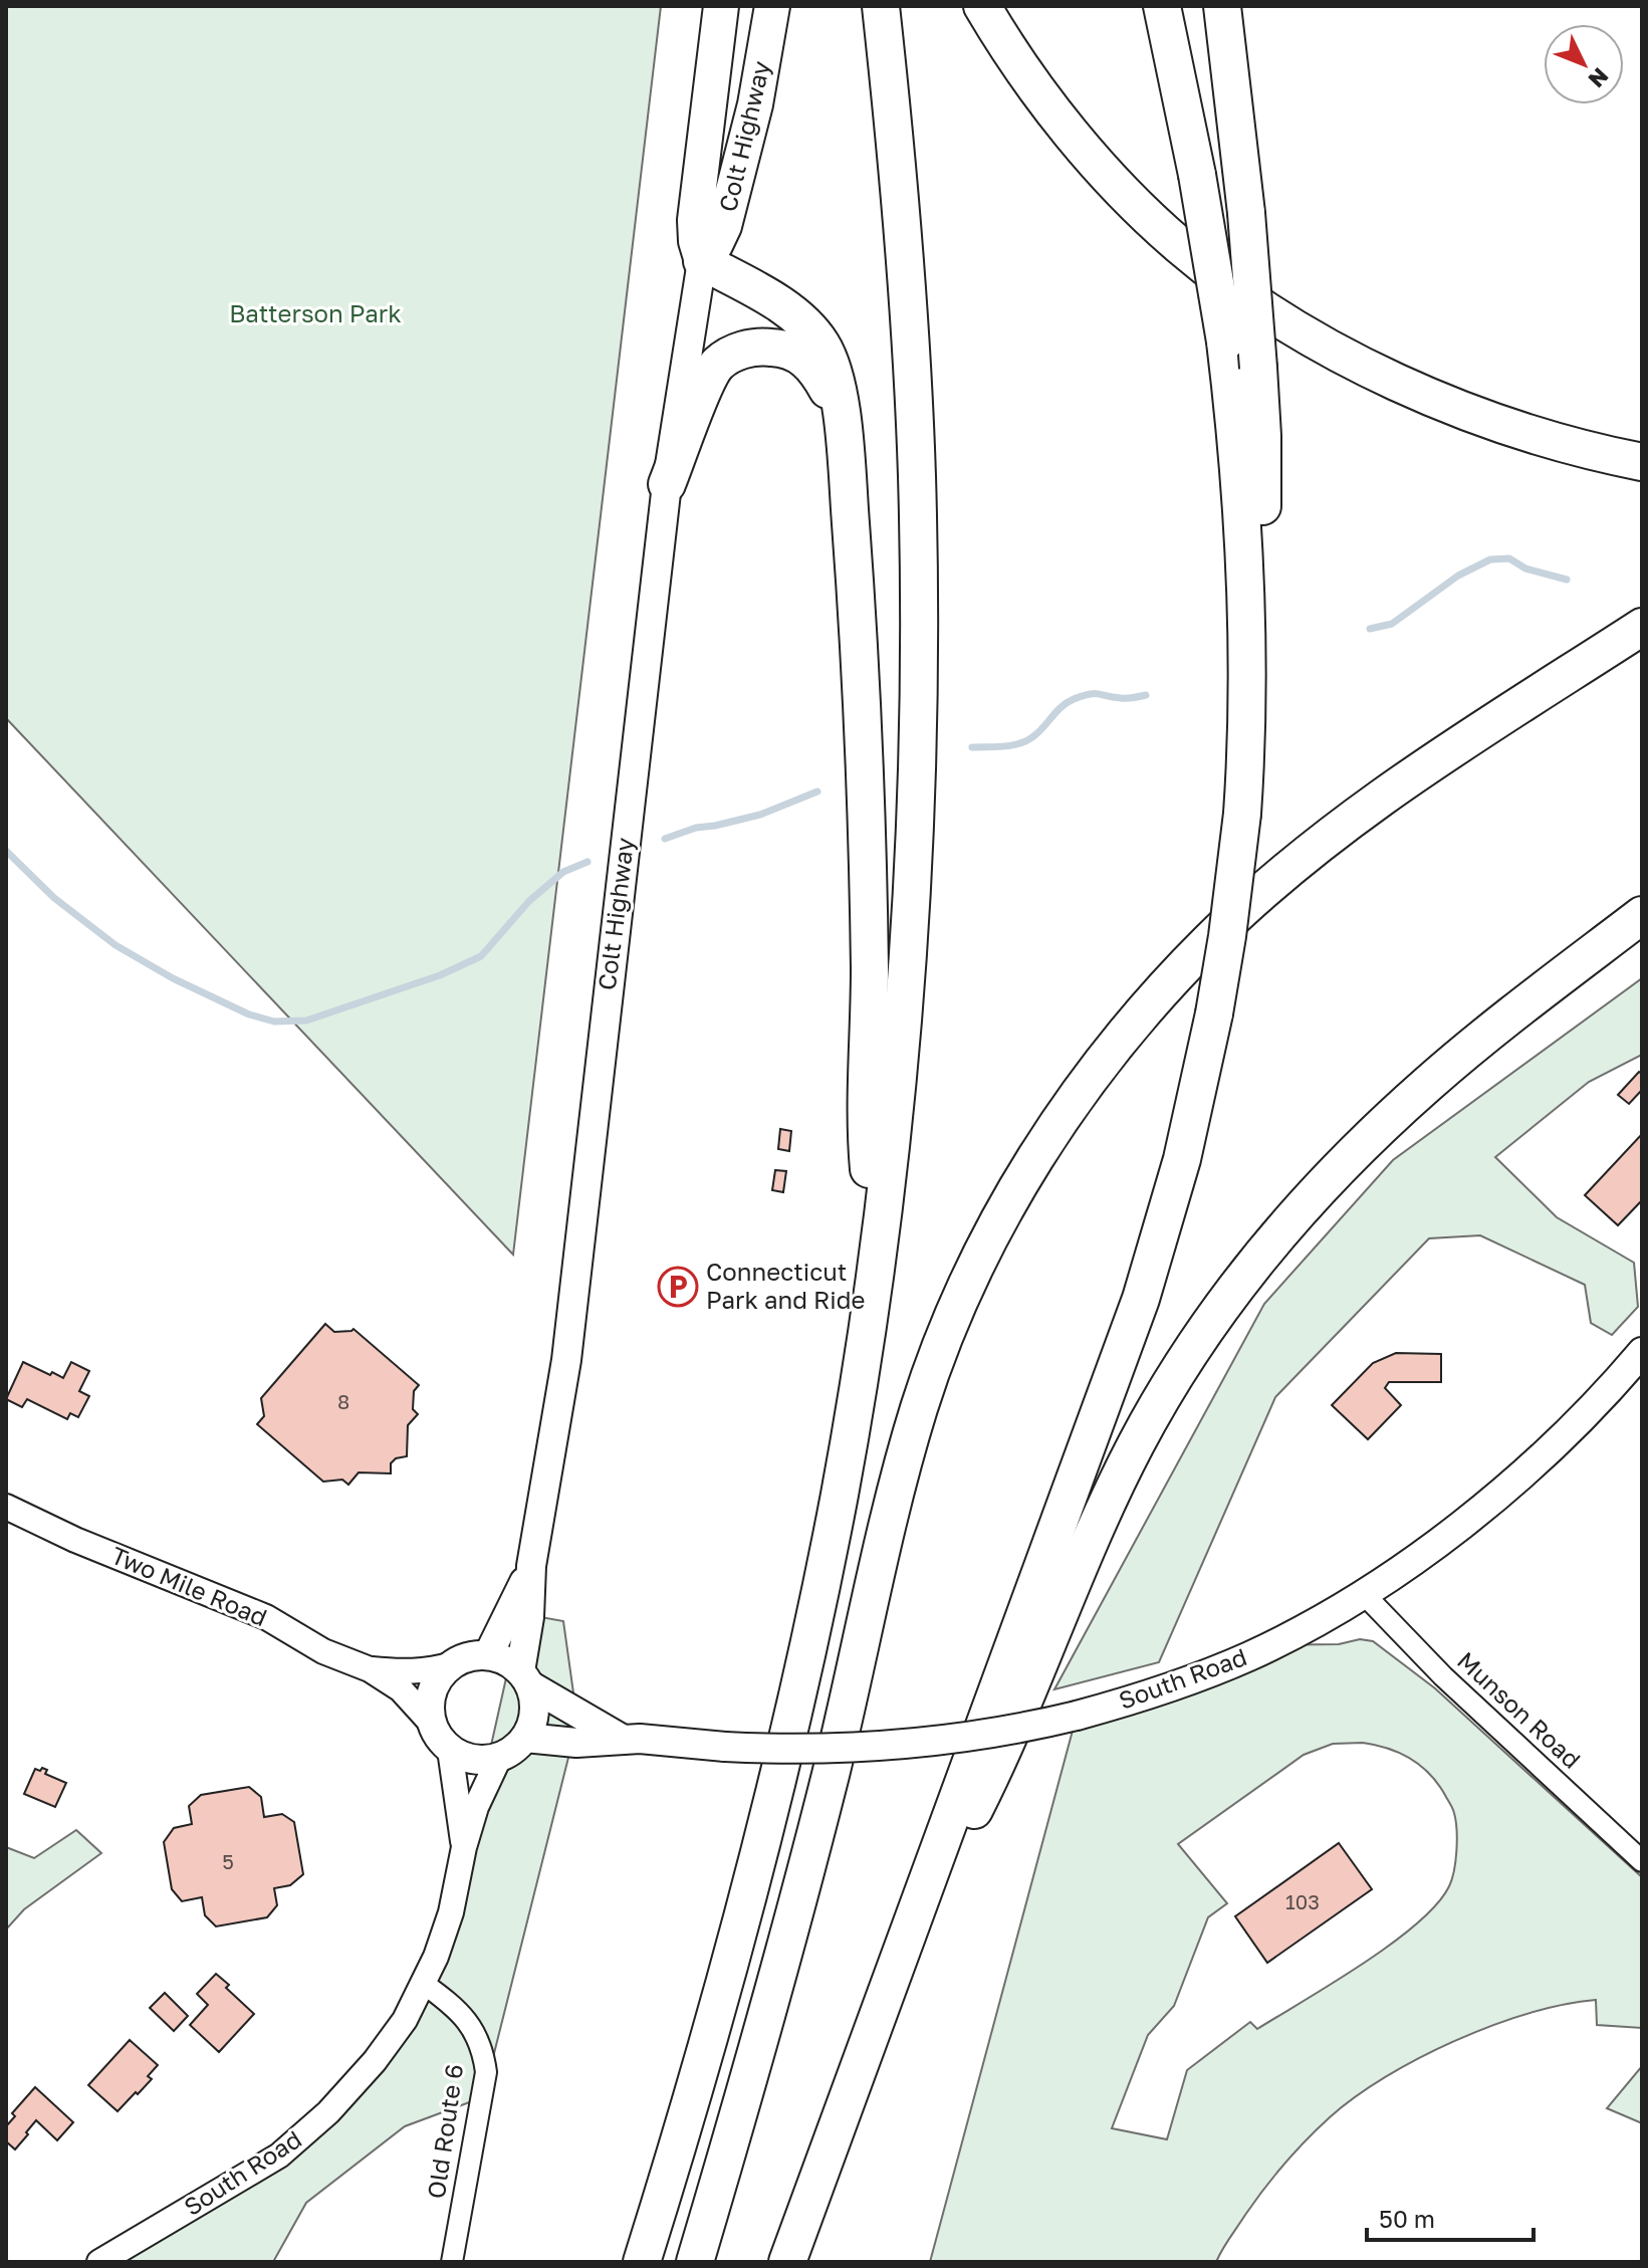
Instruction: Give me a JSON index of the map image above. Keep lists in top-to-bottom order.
{
  "streets": {
    "highway": ["Colt Highway"],
    "main road": ["South Road"],
    "street": ["Two Mile Road", "Munson Road", "Old Route 6"]
  },
  "crossings": [
    ["Colt Highway", "Two Mile Road"],
    ["Colt Highway", "South Road"],
    ["Two Mile Road", "South Road"],
    ["South Road", "Munson Road"],
    ["South Road", "Old Route 6"]
  ],
  "parks": ["Batterson Park"],
  "places": {
    "parking": ["Connecticut Park and Ride"]
  },
  "house_numbers": ["8", "5", "103"],
  "scale_bar": "50 m",
  "north": "bottom right"
}
